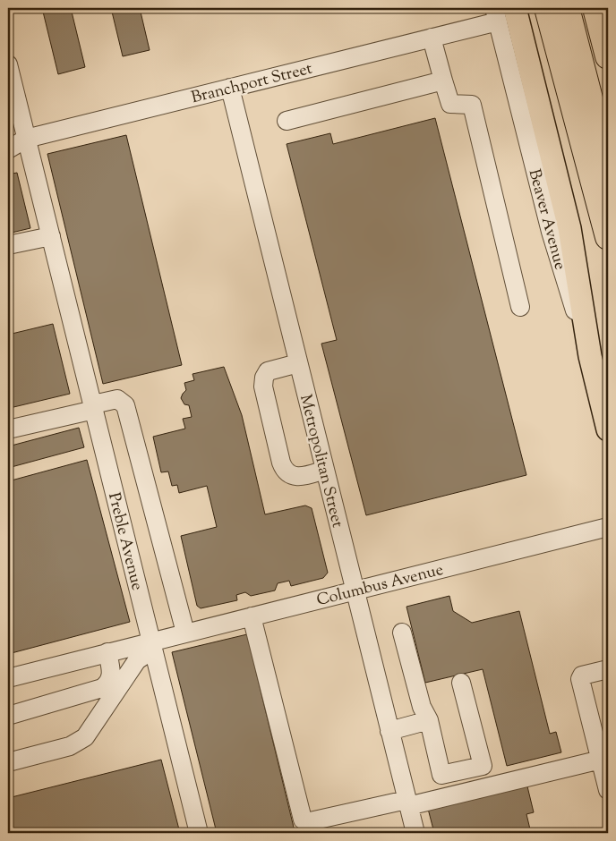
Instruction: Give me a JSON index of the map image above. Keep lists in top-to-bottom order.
{
  "streets": {
    "main road": ["Beaver Avenue"],
    "street": [
      "Branchport Street",
      "Metropolitan Street",
      "Preble Avenue",
      "Columbus Avenue"
    ]
  },
  "crossings": [
    ["Branchport Street", "Beaver Avenue"],
    ["Branchport Street", "Metropolitan Street"],
    ["Branchport Street", "Preble Avenue"],
    ["Metropolitan Street", "Columbus Avenue"],
    ["Preble Avenue", "Columbus Avenue"]
  ]
}
